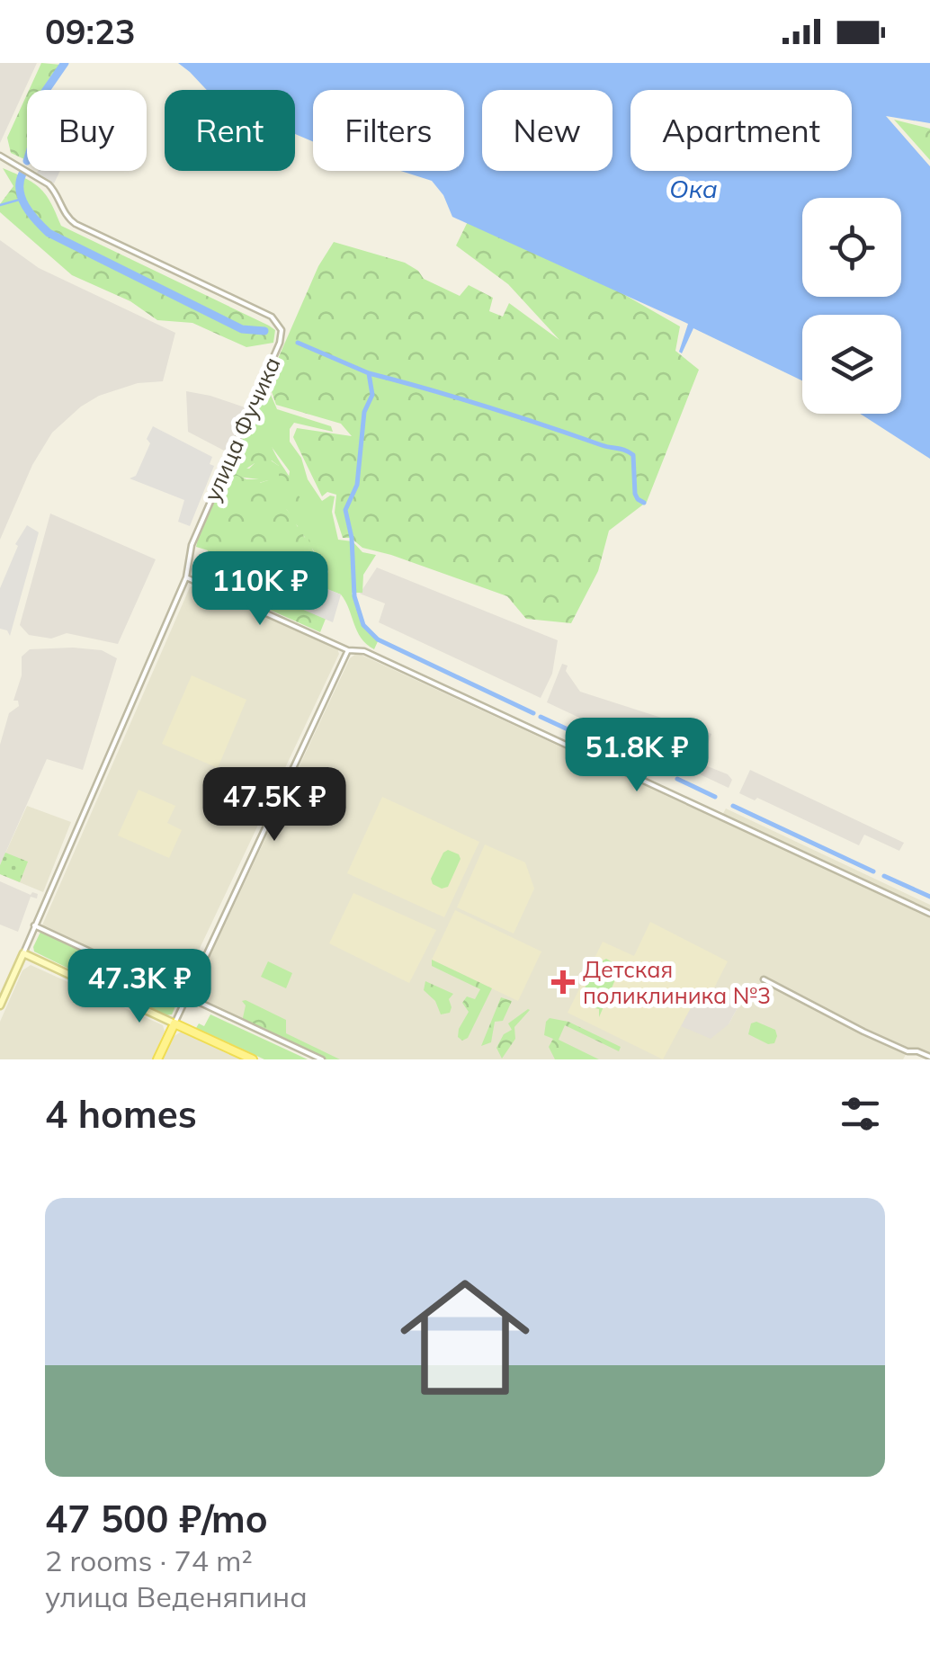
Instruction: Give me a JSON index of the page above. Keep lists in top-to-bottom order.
{
  "streets": {
    "street": ["улица Фучика"]
  },
  "water": ["Ока"],
  "places": {
    "health": ["Детская поликлиника №3"]
  },
  "page": {
    "status": "09:23",
    "chip": [
      "Buy",
      "Rent",
      "Filters",
      "New",
      "Apartment"
    ],
    "price": [
      "110K ₽",
      "51.8K ₽",
      "47.5K ₽",
      "47.3K ₽"
    ],
    "heading": "4 homes",
    "list": [
      {
        "name": "47 500 ₽/mo",
        "note": "2 rooms · 74 m² · улица Веденяпина"
      }
    ]
  }
}
